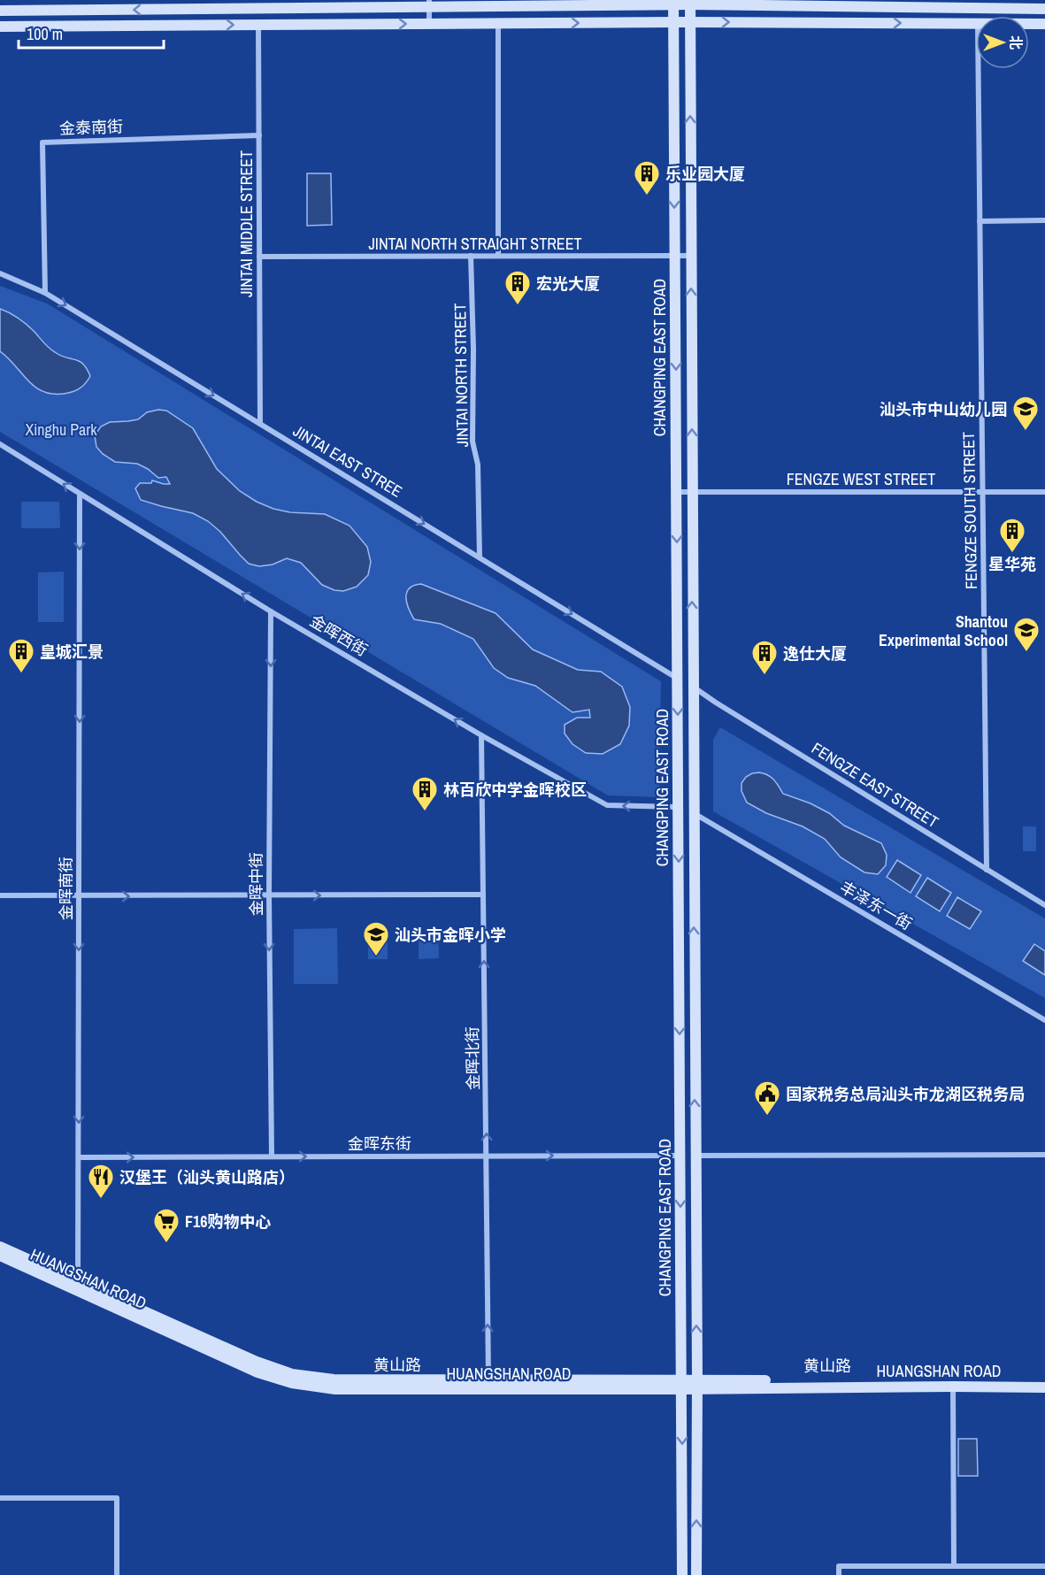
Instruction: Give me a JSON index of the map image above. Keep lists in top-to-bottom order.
{
  "streets": {
    "street": [
      "金泰南街",
      "JINTAI MIDDLE STREET",
      "JINTAI NORTH STRAIGHT STREET",
      "CHANGPING EAST ROAD",
      "JINTAI NORTH STREET",
      "JINTAI EAST STREE",
      "FENGZE WEST STREET",
      "FENGZE SOUTH STREET",
      "金晖西街",
      "FENGZE EAST STREET",
      "金晖中街",
      "金晖南街",
      "丰泽东一街",
      "金晖北街",
      "金晖东街",
      "HUANGSHAN ROAD",
      "黄山路"
    ]
  },
  "crossings": [
    ["金泰南街", "JINTAI MIDDLE STREET"],
    ["金泰南街", "JINTAI EAST STREE"],
    ["JINTAI MIDDLE STREET", "JINTAI NORTH STRAIGHT STREET"],
    ["JINTAI MIDDLE STREET", "JINTAI EAST STREE"],
    ["JINTAI NORTH STRAIGHT STREET", "CHANGPING EAST ROAD"],
    ["JINTAI NORTH STRAIGHT STREET", "JINTAI NORTH STREET"],
    ["CHANGPING EAST ROAD", "JINTAI EAST STREE"],
    ["CHANGPING EAST ROAD", "FENGZE WEST STREET"],
    ["CHANGPING EAST ROAD", "金晖西街"],
    ["CHANGPING EAST ROAD", "FENGZE EAST STREET"],
    ["CHANGPING EAST ROAD", "丰泽东一街"],
    ["CHANGPING EAST ROAD", "金晖东街"],
    ["CHANGPING EAST ROAD", "HUANGSHAN ROAD"],
    ["CHANGPING EAST ROAD", "黄山路"],
    ["JINTAI NORTH STREET", "JINTAI EAST STREE"],
    ["FENGZE WEST STREET", "FENGZE SOUTH STREET"],
    ["FENGZE SOUTH STREET", "FENGZE EAST STREET"],
    ["金晖西街", "金晖中街"],
    ["金晖西街", "金晖南街"],
    ["金晖西街", "金晖北街"],
    ["金晖中街", "金晖东街"],
    ["金晖南街", "金晖东街"],
    ["金晖南街", "黄山路"],
    ["金晖北街", "金晖东街"],
    ["金晖北街", "黄山路"],
    ["HUANGSHAN ROAD", "黄山路"]
  ],
  "one_way": [
    "JINTAI EAST STREE",
    "金晖西街",
    "金晖中街",
    "金晖南街",
    "金晖北街",
    "金晖东街"
  ],
  "parks": ["Xinghu Park"],
  "places": {
    "building": [
      "乐业园大厦",
      "宏光大厦",
      "星华苑",
      "皇城汇景",
      "逸仕大厦",
      "林百欣中学金晖校区"
    ],
    "school or university": ["汕头市中山幼儿园", "Shantou Experimental School", "汕头市金晖小学"],
    "public building": ["国家税务总局汕头市龙湖区税务局"],
    "restaurant": ["汉堡王（汕头黄山路店）"],
    "supermarket": ["F16购物中心"]
  },
  "scale_bar": "100 m",
  "north": "right"
}
